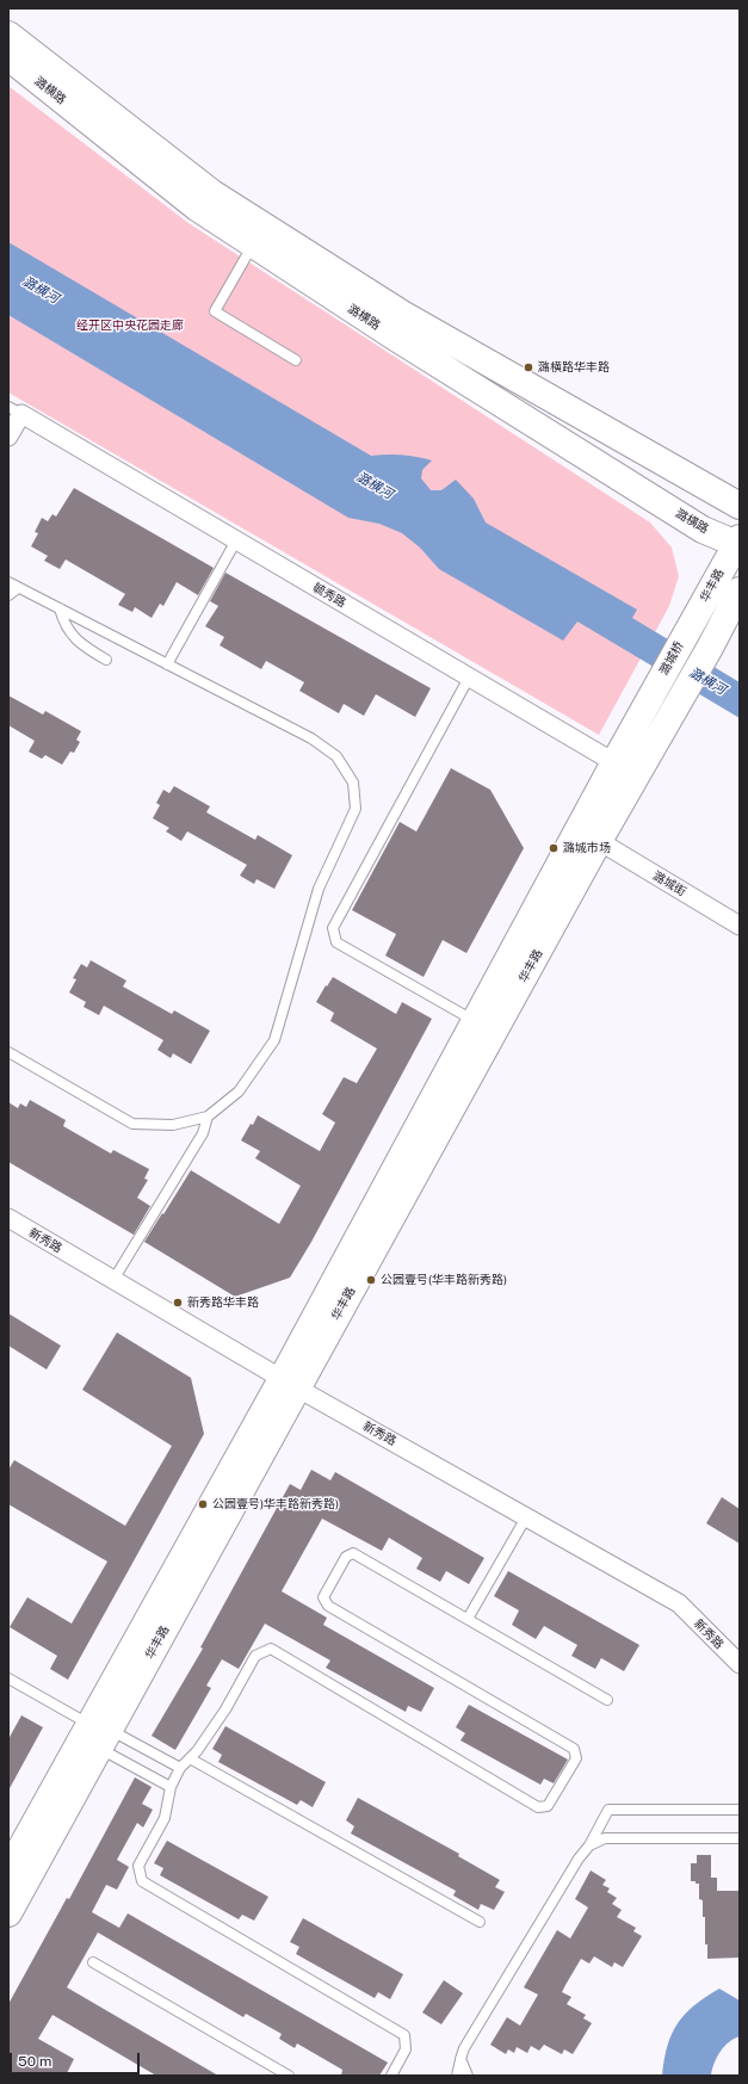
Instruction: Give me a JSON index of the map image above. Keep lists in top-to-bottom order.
{
  "streets": {
    "street": [
      "潞横路",
      "华丰路",
      "毓秀路",
      "潞城桥",
      "潞城街",
      "新秀路"
    ]
  },
  "crossings": [
    ["潞横路", "华丰路"],
    ["华丰路", "毓秀路"],
    ["华丰路", "潞城桥"],
    ["华丰路", "潞城街"],
    ["华丰路", "新秀路"]
  ],
  "water": ["潞横河"],
  "parks": ["经开区中央花园走廊"],
  "places": [
    "潞横路华丰路",
    "潞城市场",
    "公园壹号(华丰路新秀路)",
    "新秀路华丰路",
    "公园壹号)华丰路新秀路)"
  ],
  "scale_bar": "50 m"
}
